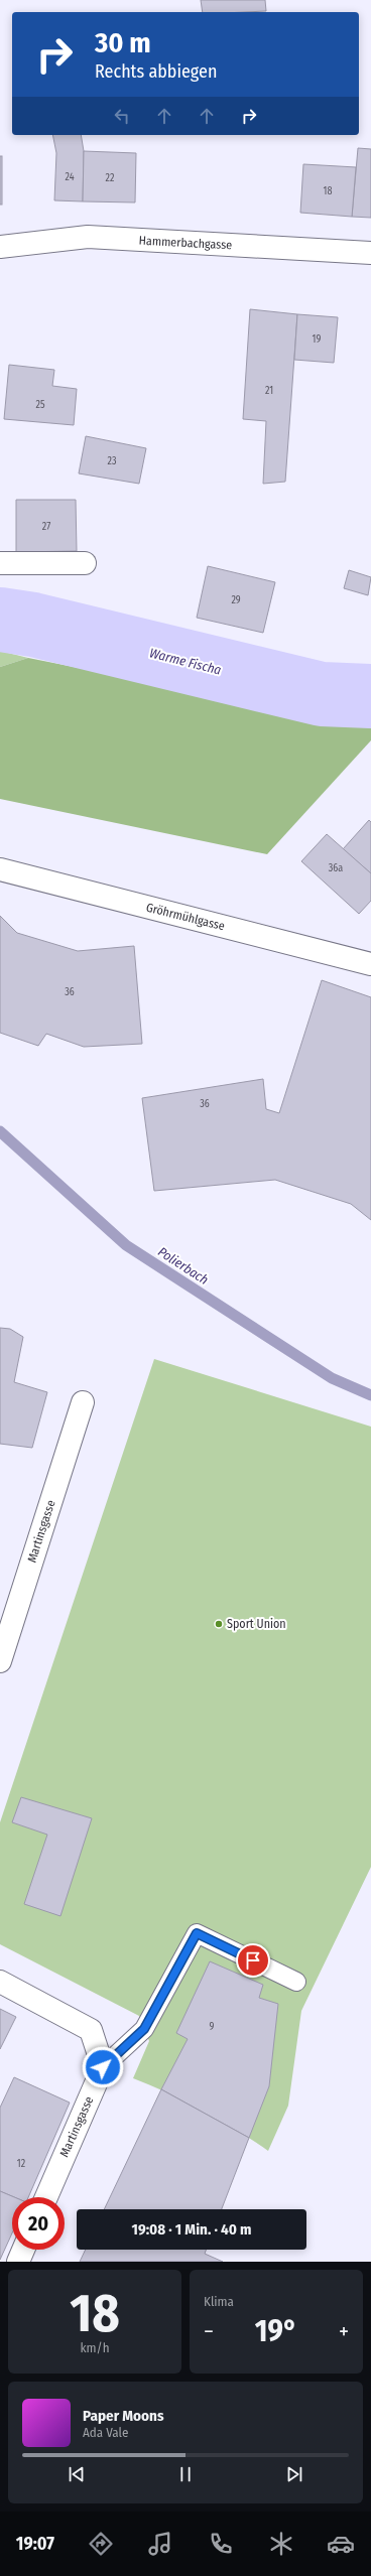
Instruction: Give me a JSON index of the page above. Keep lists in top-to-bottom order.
{
  "streets": {
    "street": ["Hammerbachgasse", "Gröhrmühlgasse", "Martinsgasse"]
  },
  "water": ["Warme Fischa", "Polierbach"],
  "places": ["Sport Union"],
  "house_numbers": [
    "24",
    "22",
    "18",
    "19",
    "21",
    "25",
    "23",
    "27",
    "29",
    "36a",
    "36",
    "36",
    "9",
    "12"
  ],
  "page": {
    "turn": ["30 m", "Rechts abbiegen"],
    "limit": "20",
    "trip": "19:08 · 1 Min. · 40 m",
    "tile": [
      ["18", "km/h"],
      "Klima"
    ],
    "heat": ["−", "19°", "+"],
    "song": ["Paper Moons", "Ada Vale"],
    "tabs": "19:07"
  }
}
